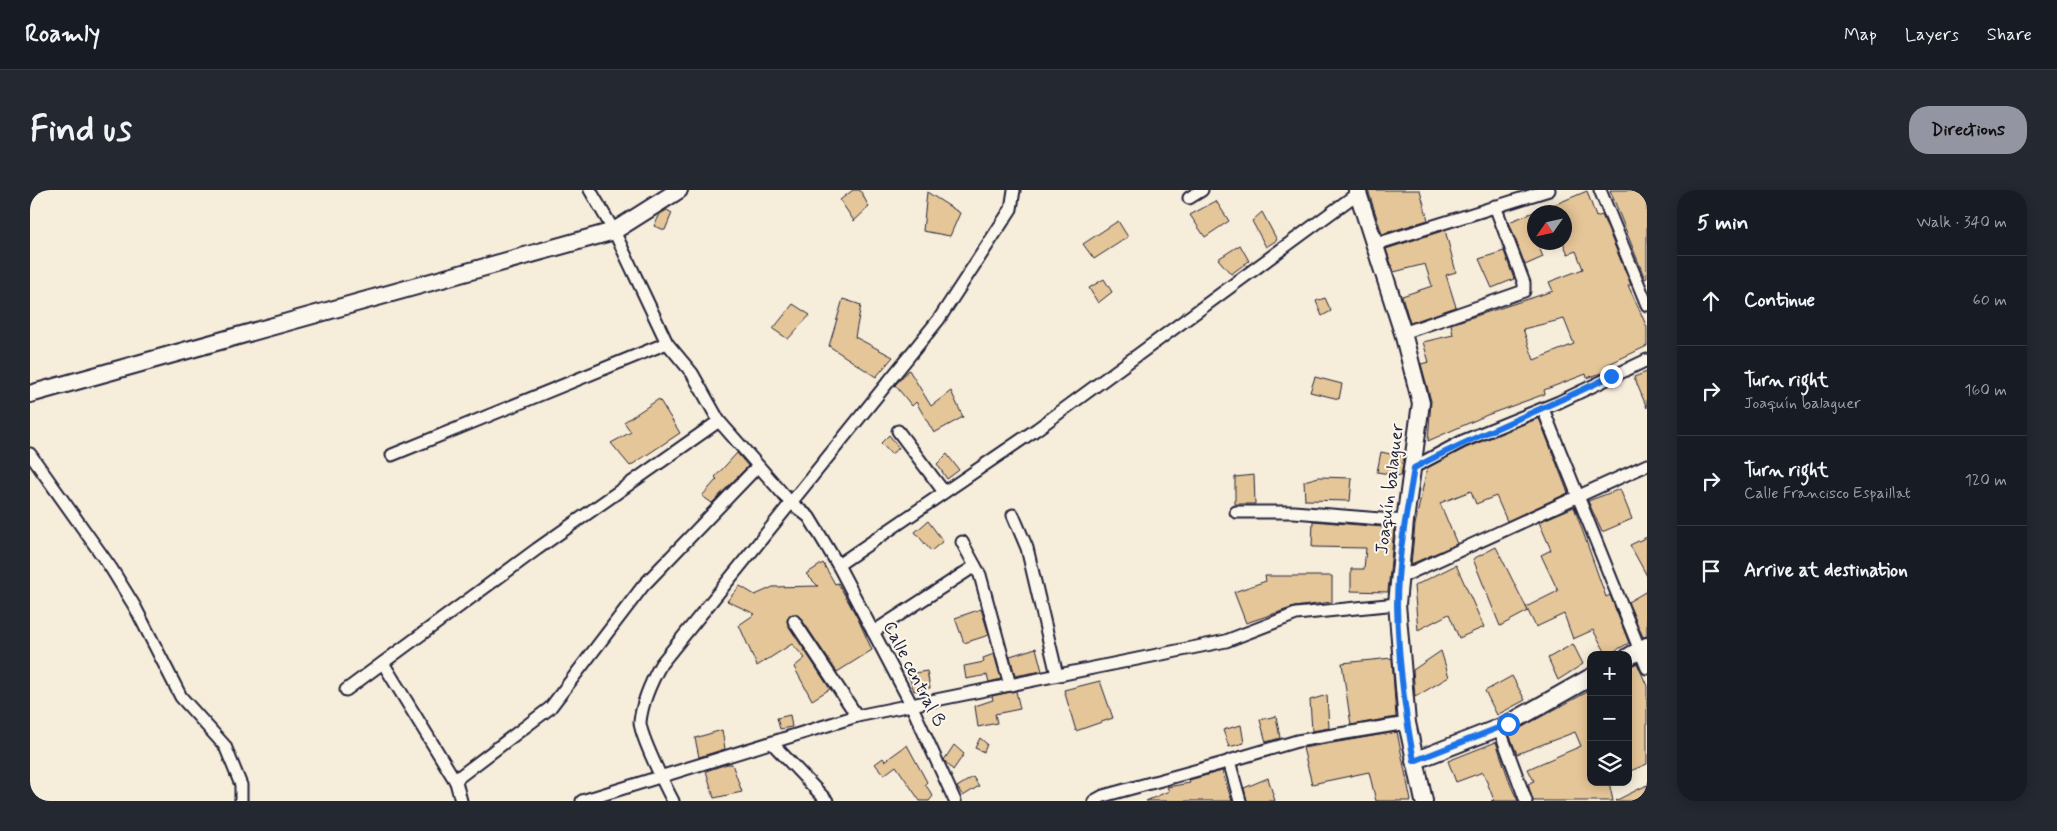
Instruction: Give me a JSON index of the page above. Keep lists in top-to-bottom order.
{
  "streets": {
    "main road": ["Joaquín balaguer"],
    "street": ["Calle central B"]
  },
  "north": "bottom left",
  "page": {
    "header": "Roamly",
    "nav": ["Map", "Layers", "Share"],
    "buttons": "Directions",
    "title": "Find us",
    "heading": ["5 min", "Walk · 340 m"],
    "list": [
      ["Continue", "60 m"],
      ["Turn right", "Joaquín balaguer", "160 m"],
      ["Turn right", "Calle Francisco Espaillat", "120 m"],
      "Arrive at destination"
    ],
    "map_buttons": ["+", "−"]
  }
}
